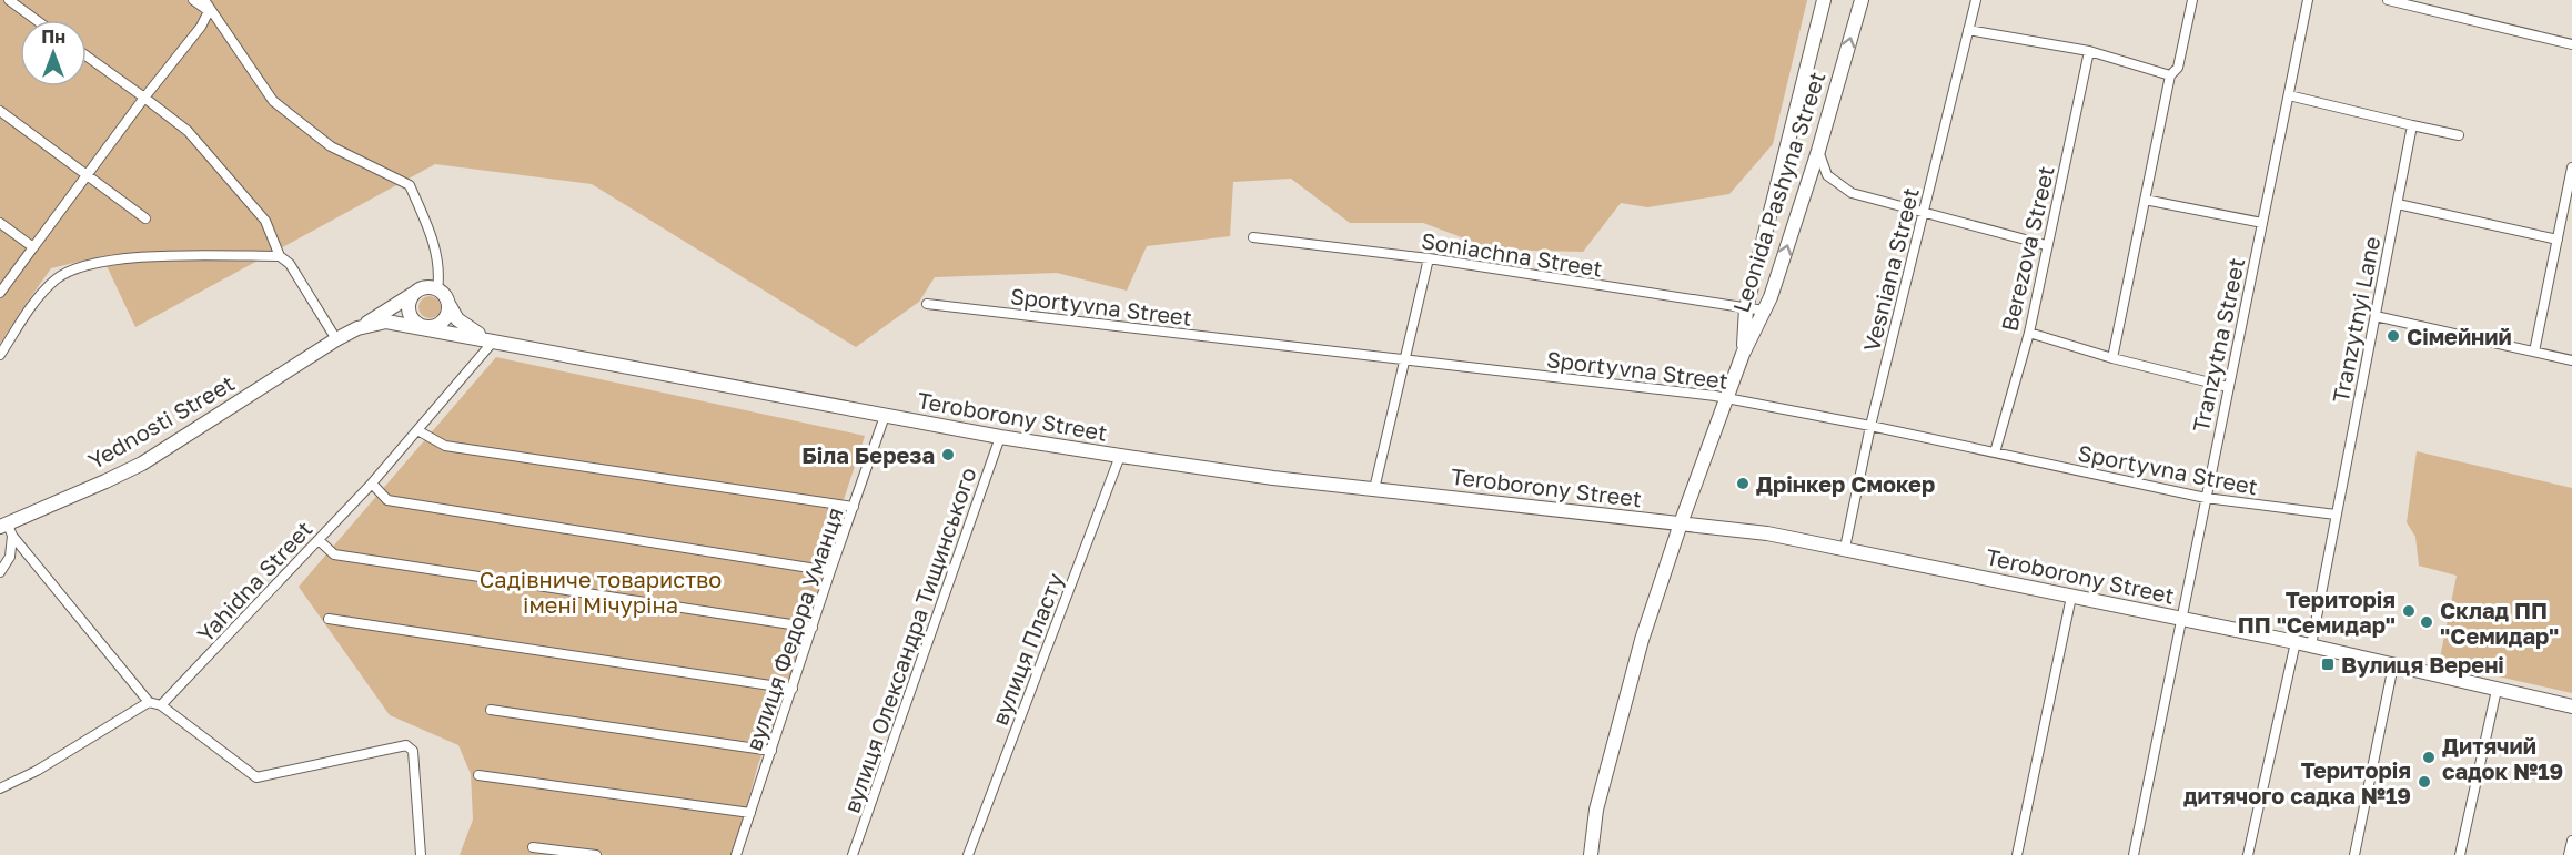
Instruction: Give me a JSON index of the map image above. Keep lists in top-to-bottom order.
{
  "streets": {
    "main road": ["Leonida Pashyna Street", "Teroborony Street", "Yednosti Street"],
    "street": [
      "Berezova Street",
      "Soniachna Street",
      "Vesniana Street",
      "Sportyvna Street",
      "Tranzytnyi Lane",
      "Tranzytna Street",
      "Yahidna Street",
      "вулиця Федора Уманця",
      "вулиця Олександра Тищинського",
      "вулиця Пласту"
    ]
  },
  "crossings": [
    ["Leonida Pashyna Street", "Soniachna Street"],
    ["Berezova Street", "Sportyvna Street"],
    ["Vesniana Street", "Sportyvna Street"],
    ["Vesniana Street", "Teroborony Street"],
    ["Sportyvna Street", "Tranzytnyi Lane"],
    ["Sportyvna Street", "Tranzytna Street"],
    ["Tranzytnyi Lane", "Teroborony Street"],
    ["Tranzytna Street", "Teroborony Street"],
    ["Teroborony Street", "Yednosti Street"],
    ["Teroborony Street", "вулиця Федора Уманця"],
    ["Teroborony Street", "вулиця Олександра Тищинського"],
    ["Teroborony Street", "вулиця Пласту"],
    ["Yednosti Street", "Yahidna Street"]
  ],
  "parks": ["Садівниче товариство імені Мічуріна"],
  "places": {
    "other": [
      "Сімейний",
      "Біла Береза",
      "Дрінкер Смокер",
      "Територія ПП \"Семидар\"",
      "Склад ПП \"Семидар\"",
      "Дитячий садок №19",
      "Територія дитячого садка №19"
    ],
    "transit": ["Вулиця Верені"]
  },
  "north": "top"
}
